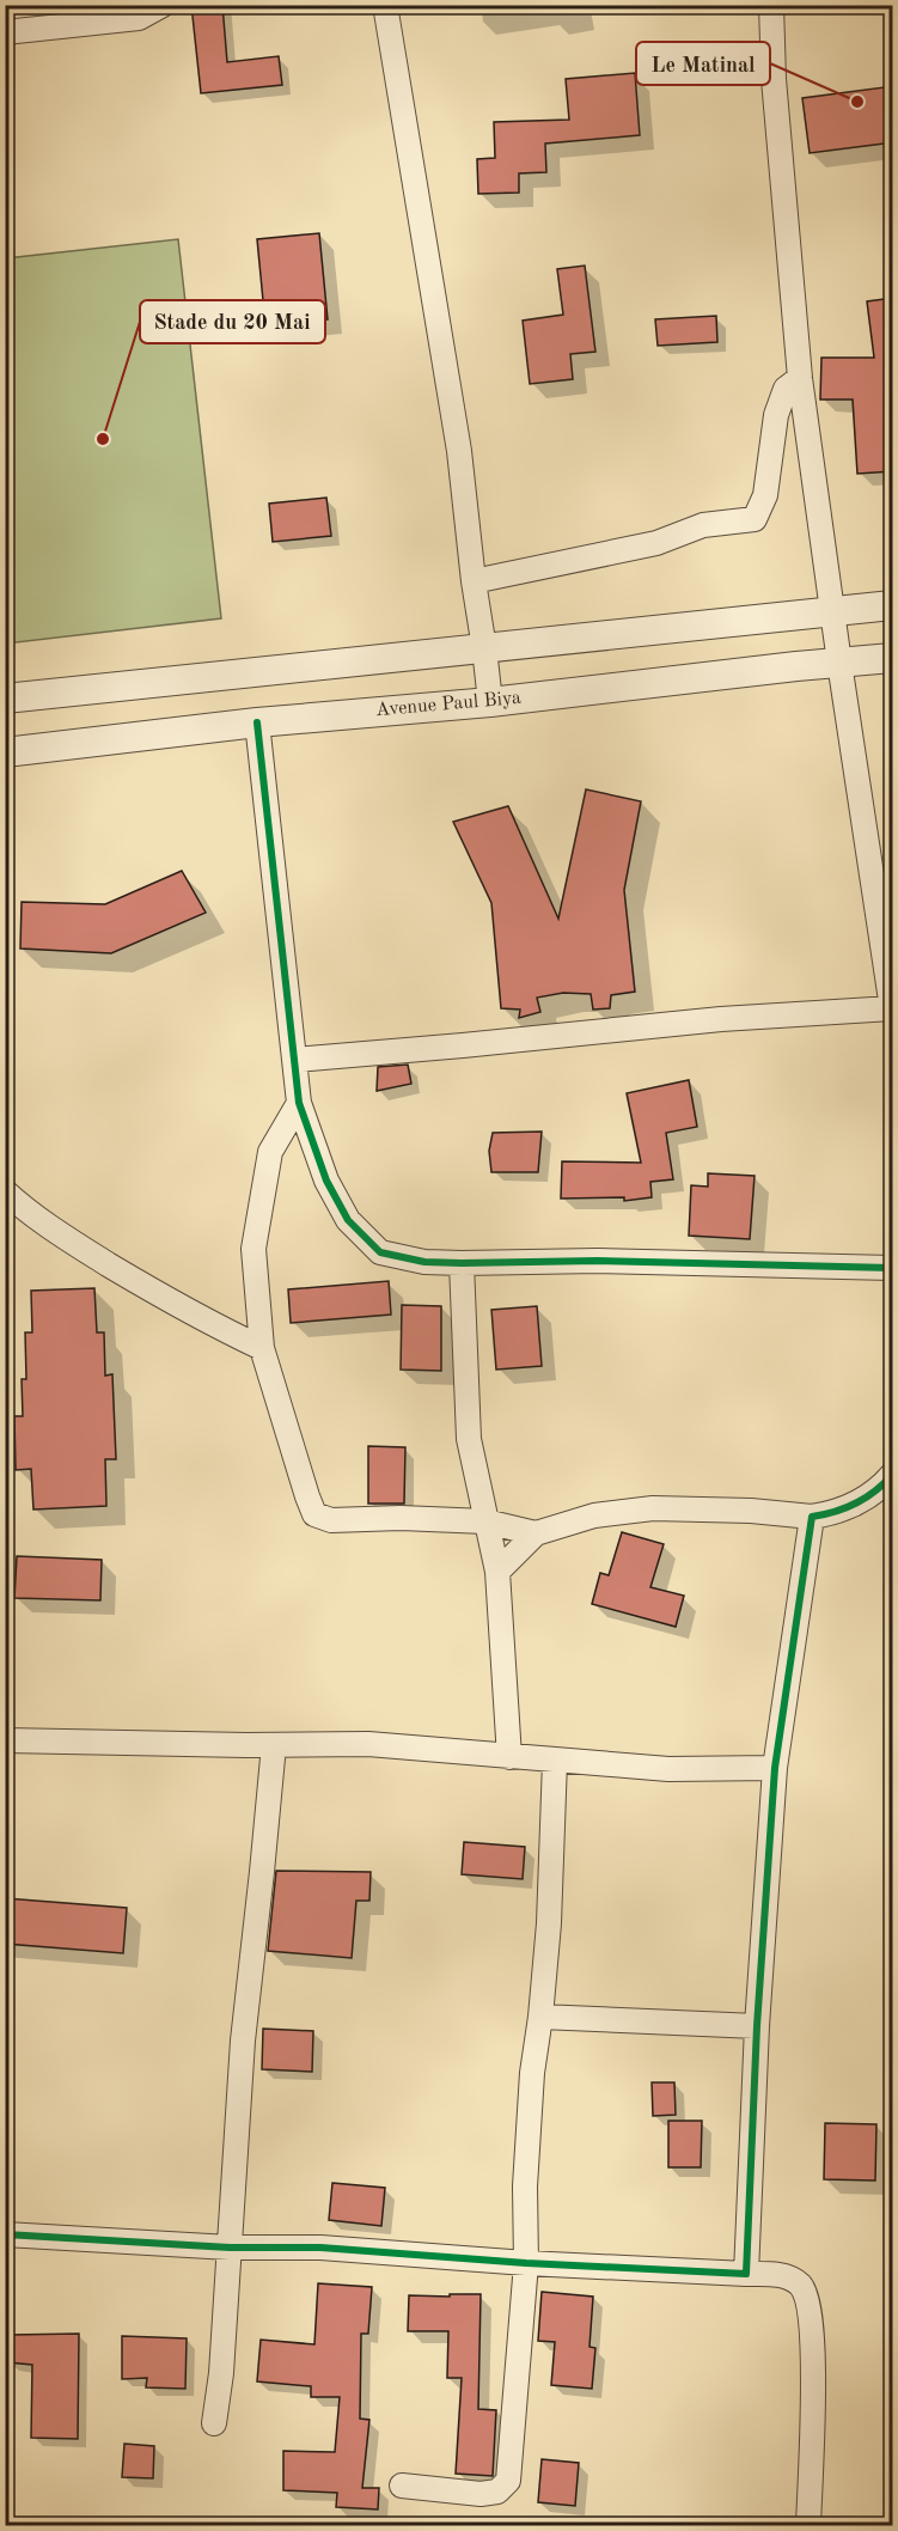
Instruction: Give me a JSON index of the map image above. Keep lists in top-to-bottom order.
{
  "streets": {
    "street": ["Avenue Paul Biya"]
  },
  "places": ["Le Matinal", "Stade du 20 Mai"]
}
